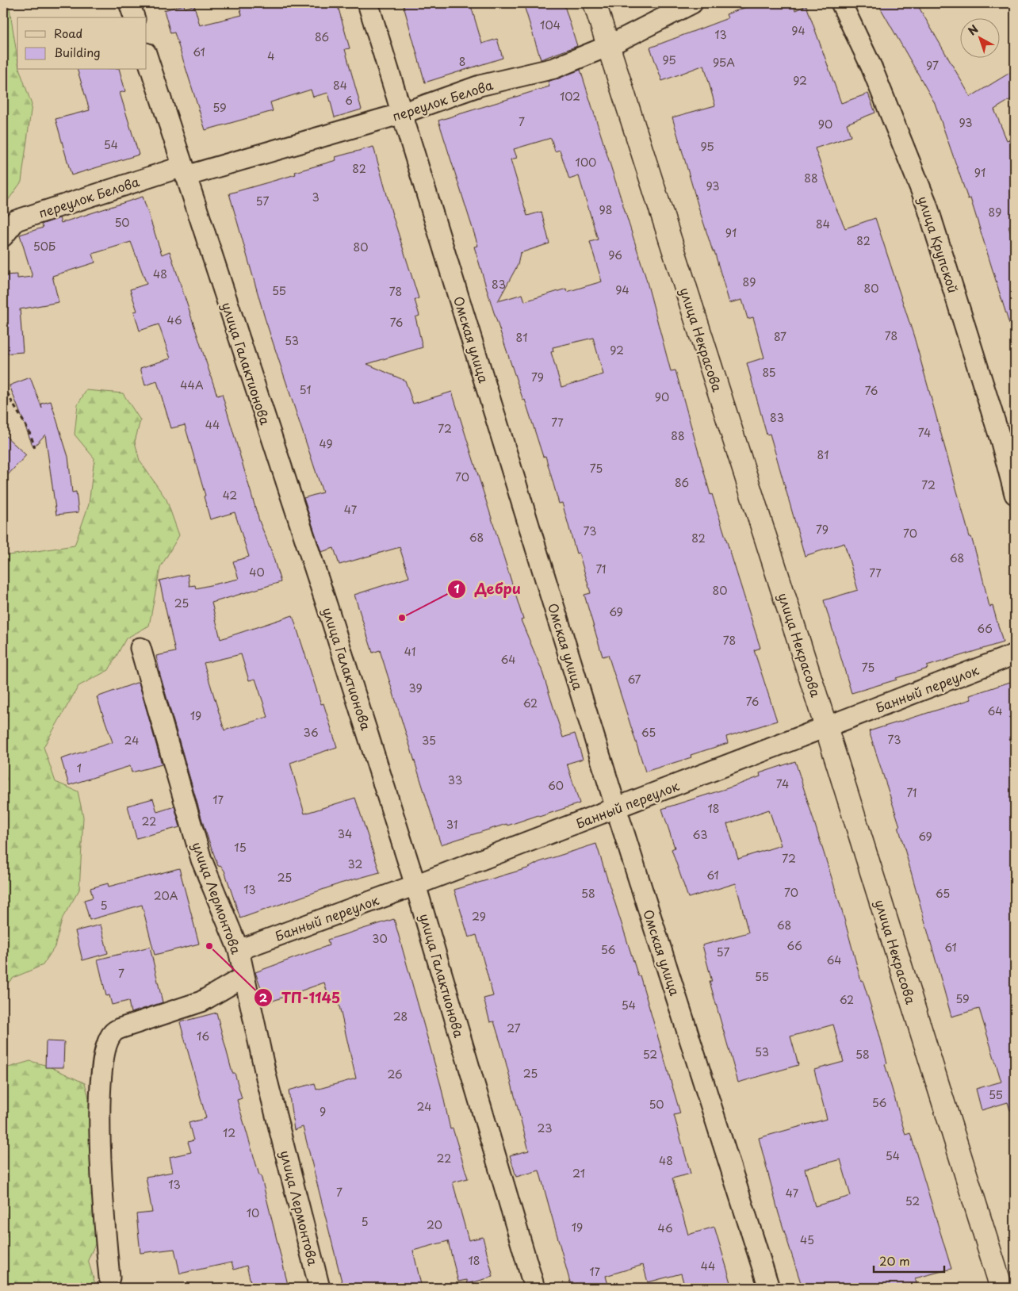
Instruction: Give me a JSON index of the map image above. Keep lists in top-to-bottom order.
{
  "streets": {
    "street": [
      "переулок Белова",
      "улица Крупской",
      "Омская улица",
      "улица Некрасова",
      "улица Галактионова",
      "Банный переулок",
      "улица Лермонтова"
    ]
  },
  "crossings": [
    ["переулок Белова", "Омская улица"],
    ["переулок Белова", "улица Некрасова"],
    ["переулок Белова", "улица Галактионова"],
    ["Омская улица", "Банный переулок"],
    ["улица Некрасова", "Банный переулок"],
    ["улица Галактионова", "Банный переулок"],
    ["Банный переулок", "улица Лермонтова"]
  ],
  "places": ["Дебри", "ТП-1145"],
  "house_numbers": [
    "104",
    "94",
    "13",
    "86",
    "61",
    "4",
    "95",
    "8",
    "95А",
    "97",
    "92",
    "84",
    "102",
    "6",
    "59",
    "7",
    "93",
    "90",
    "54",
    "95",
    "100",
    "82",
    "91",
    "88",
    "93",
    "3",
    "57",
    "98",
    "89",
    "50",
    "84",
    "91",
    "82",
    "50Б",
    "80",
    "96",
    "48",
    "89",
    "83",
    "80",
    "94",
    "55",
    "78",
    "46",
    "76",
    "78",
    "87",
    "81",
    "53",
    "92",
    "85",
    "79",
    "44А",
    "51",
    "76",
    "90",
    "83",
    "77",
    "44",
    "72",
    "74",
    "88",
    "49",
    "81",
    "75",
    "70",
    "86",
    "72",
    "42",
    "47",
    "79",
    "73",
    "70",
    "68",
    "82",
    "68",
    "71",
    "40",
    "77",
    "80",
    "25",
    "69",
    "66",
    "78",
    "41",
    "64",
    "75",
    "67",
    "39",
    "76",
    "62",
    "64",
    "19",
    "36",
    "65",
    "73",
    "24",
    "35",
    "1",
    "33",
    "74",
    "60",
    "71",
    "17",
    "18",
    "22",
    "31",
    "34",
    "63",
    "69",
    "15",
    "72",
    "32",
    "61",
    "25",
    "13",
    "70",
    "58",
    "65",
    "20А",
    "5",
    "29",
    "68",
    "30",
    "66",
    "61",
    "56",
    "57",
    "64",
    "7",
    "55",
    "59",
    "62",
    "54",
    "28",
    "27",
    "16",
    "53",
    "52",
    "58",
    "25",
    "26",
    "55",
    "56",
    "50",
    "24",
    "9",
    "23",
    "12",
    "54",
    "22",
    "48",
    "21",
    "13",
    "7",
    "47",
    "52",
    "10",
    "5",
    "20",
    "19",
    "46",
    "45",
    "18",
    "44",
    "17"
  ],
  "legend": ["Road", "Building"],
  "scale_bar": "20 m",
  "north": "top left"
}
